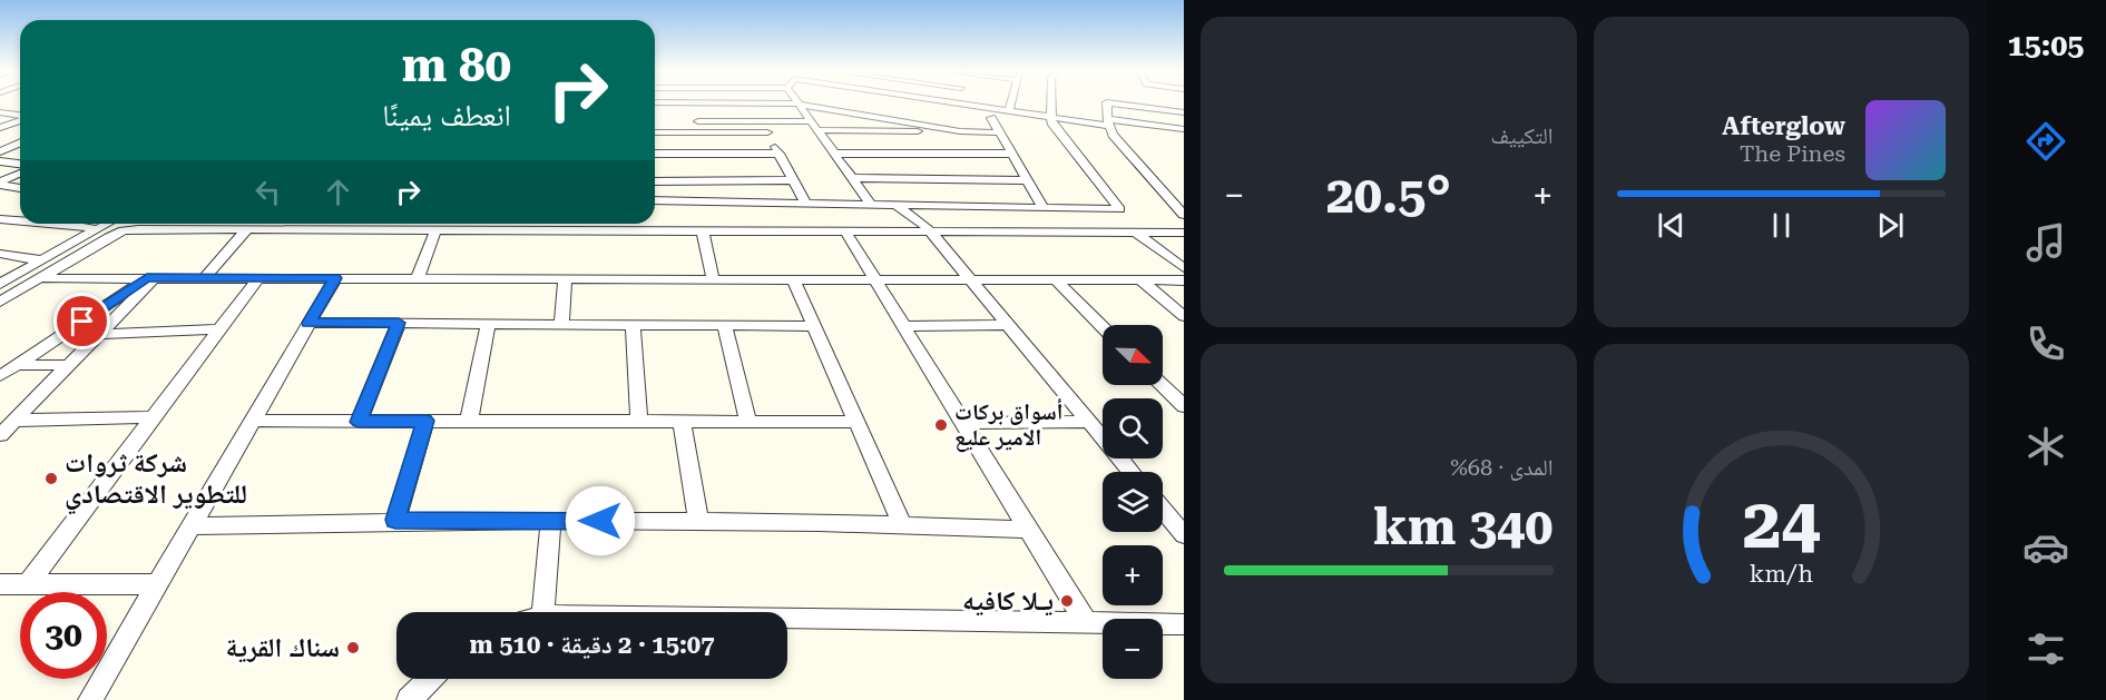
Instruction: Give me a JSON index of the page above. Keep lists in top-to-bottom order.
{
  "places": [
    "أسواق بركات الامير عليع",
    "شركة ثروات للتطوير الاقتصادي",
    "يـلا كافيه",
    "سناك القرية"
  ],
  "north": "bottom right",
  "page": {
    "tabs": "15:05",
    "tile": [
      "التكييف",
      ["المدى · 68%", "340 km"]
    ],
    "turn": ["80 m", "انعطف يمينًا"],
    "song": ["Afterglow", "The Pines"],
    "heat": ["−", "20.5°", "+"],
    "map_buttons": ["+", "−"],
    "limit": "30",
    "trip": "15:07 · 2 دقيقة · 510 m",
    "gauge": ["24", "km/h"]
  }
}
